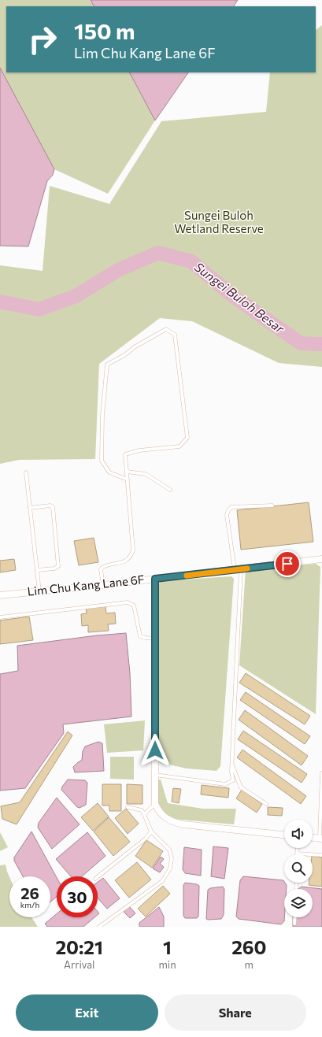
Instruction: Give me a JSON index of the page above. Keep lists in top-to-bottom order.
{
  "streets": {
    "street": ["Lim Chu Kang Lane 6F"]
  },
  "water": ["Sungei Buloh Besar"],
  "parks": ["Sungei Buloh Wetland Reserve"],
  "page": {
    "turn": ["150 m", "Lim Chu Kang Lane 6F"],
    "speed": "26 km/h",
    "limit": "30",
    "eta": [
      "20:21",
      "Arrival",
      "1",
      "min",
      "260",
      "m"
    ],
    "buttons": ["Exit", "Share"]
  }
}
